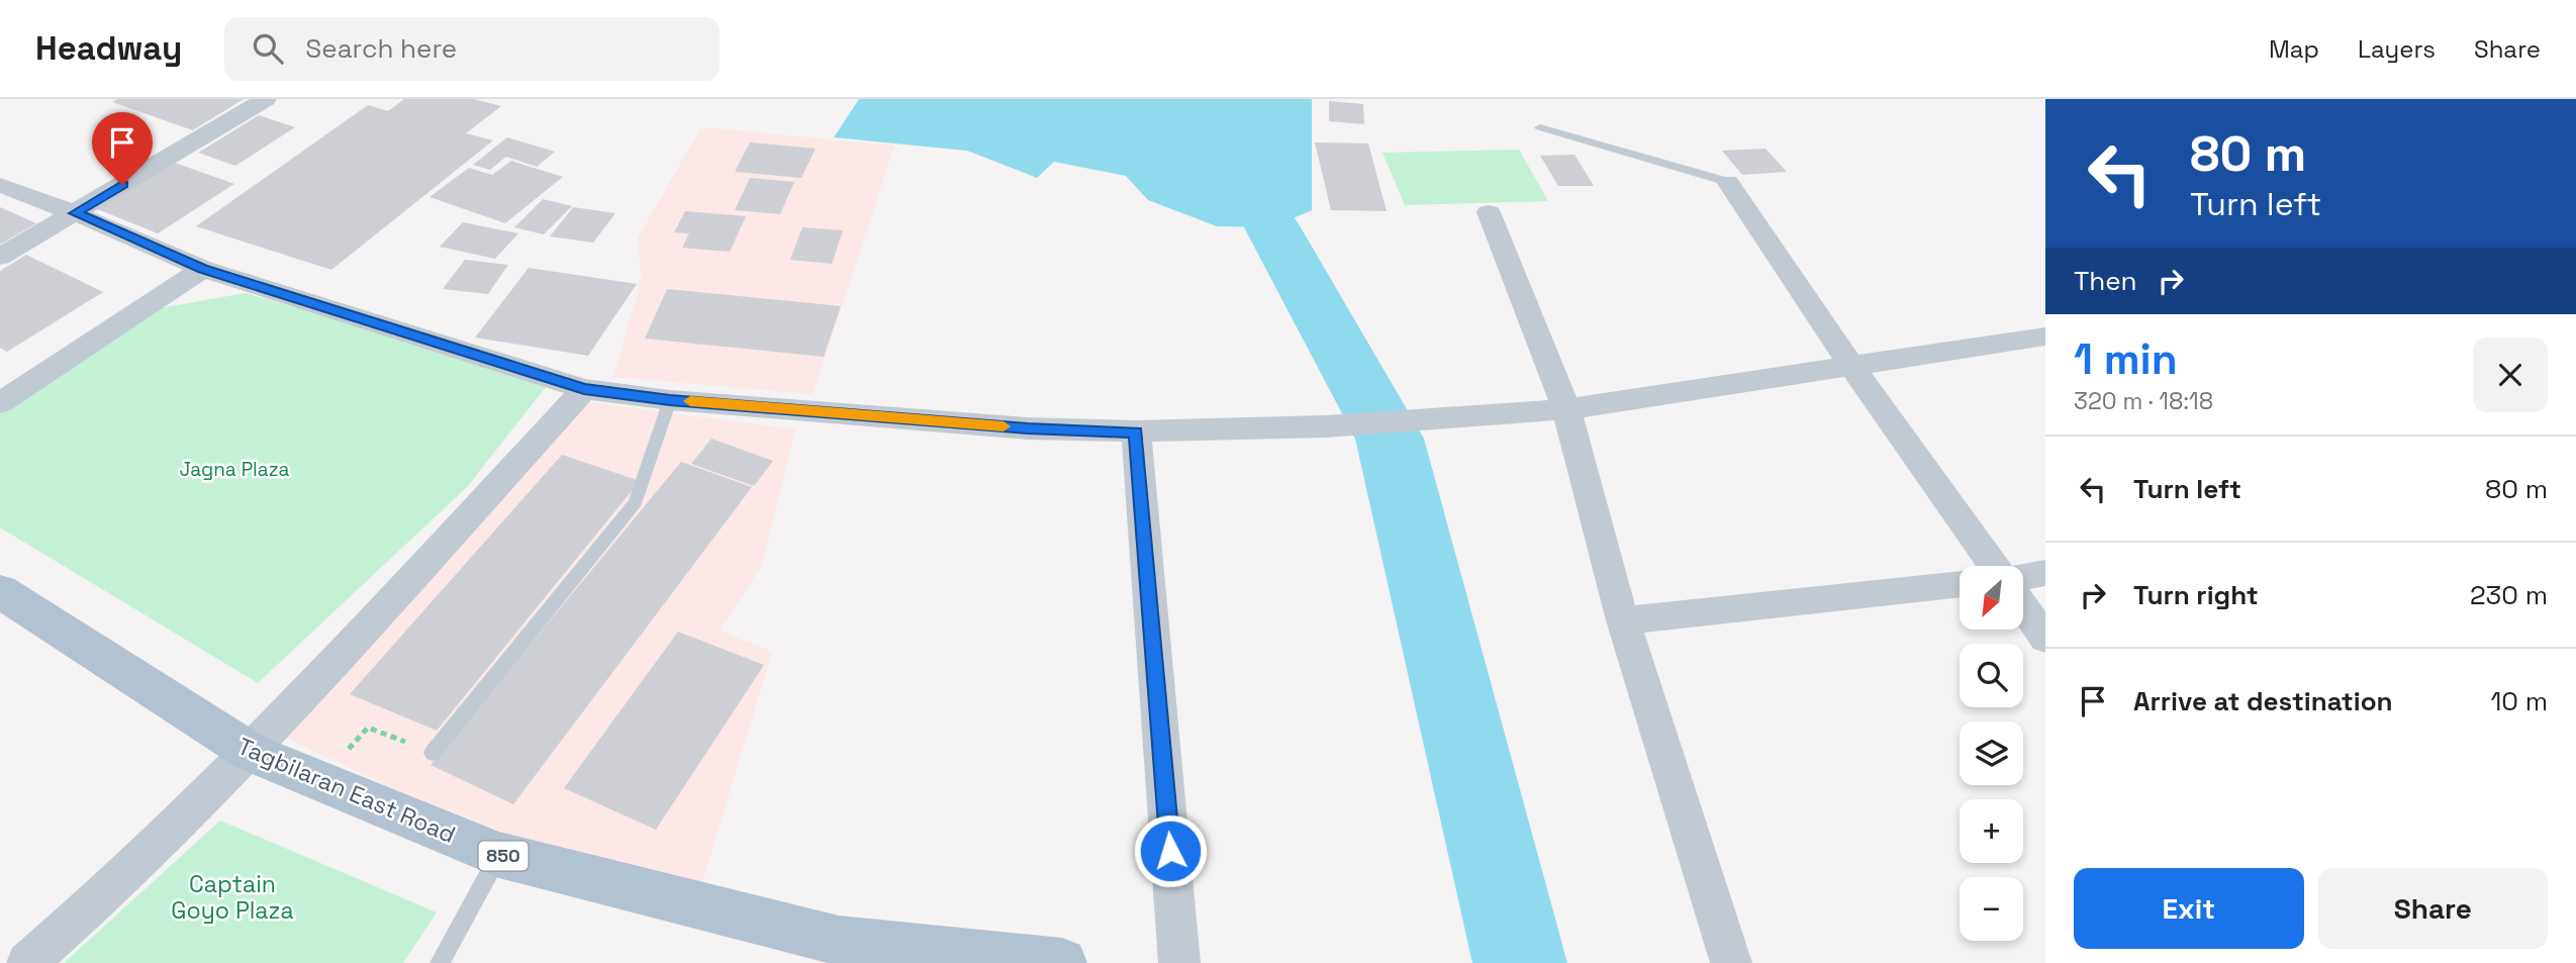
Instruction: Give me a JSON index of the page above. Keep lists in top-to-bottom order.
{
  "streets": {
    "main road": ["Tagbilaran East Road", "850"]
  },
  "parks": ["Jagna Plaza", "Captain Goyo Plaza"],
  "north": "bottom left",
  "page": {
    "header": "Headway",
    "search": "Search here",
    "nav": ["Map", "Layers", "Share"],
    "turn": ["80 m", "Turn left"],
    "then": "Then",
    "heading": ["1 min", "320 m · 18:18"],
    "list": [
      {
        "name": "Turn left",
        "value": "80 m"
      },
      {
        "name": "Turn right",
        "value": "230 m"
      },
      {
        "name": "Arrive at destination",
        "value": "10 m"
      }
    ],
    "map_buttons": ["+", "−"],
    "buttons": ["Exit", "Share"]
  }
}
